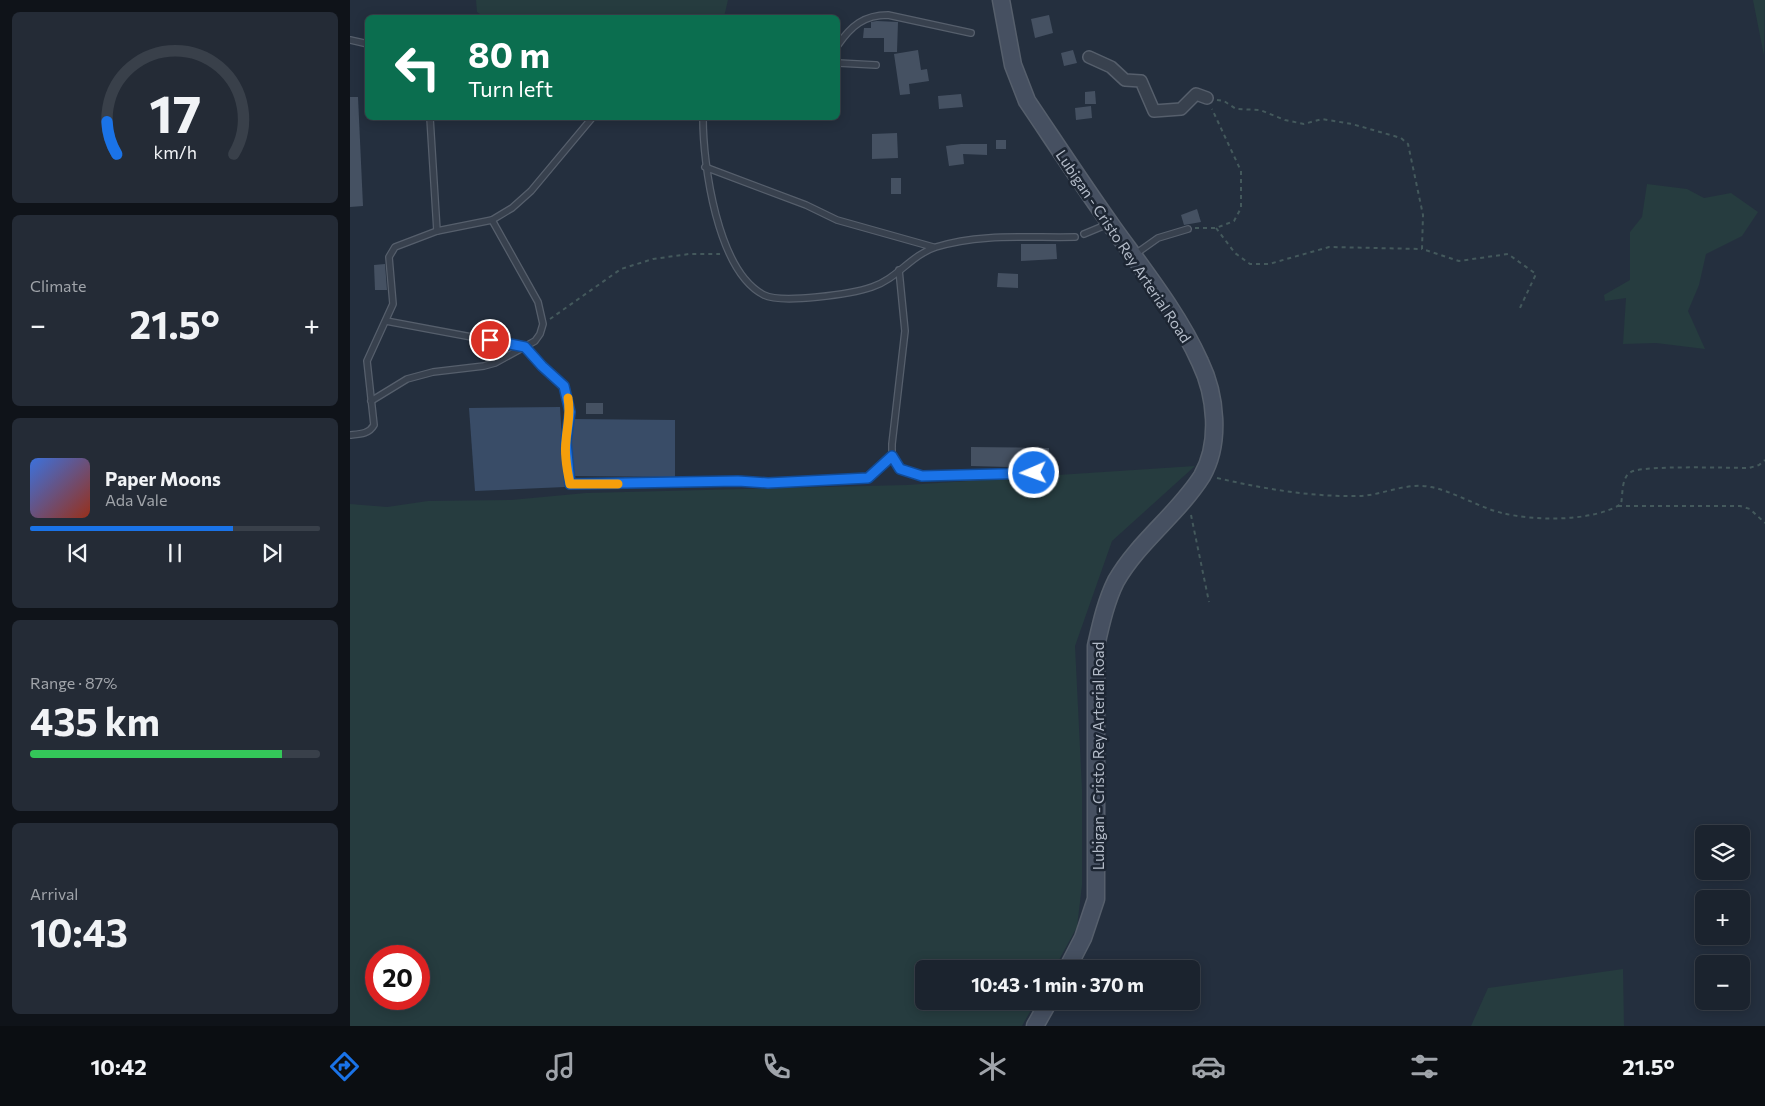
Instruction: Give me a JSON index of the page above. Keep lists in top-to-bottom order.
{
  "streets": {
    "main road": ["Lubigan - Cristo Rey Arterial Road"]
  },
  "page": {
    "turn": ["80 m", "Turn left"],
    "tile": [
      "Climate",
      ["Range · 87%", "435 km"],
      ["Arrival", "10:43"]
    ],
    "heat": ["−", "21.5°", "+"],
    "song": ["Paper Moons", "Ada Vale"],
    "map_buttons": ["+", "−"],
    "limit": "20",
    "trip": "10:43 · 1 min · 370 m",
    "tabs": ["10:42", "21.5°"],
    "gauge": ["17", "km/h"]
  }
}
